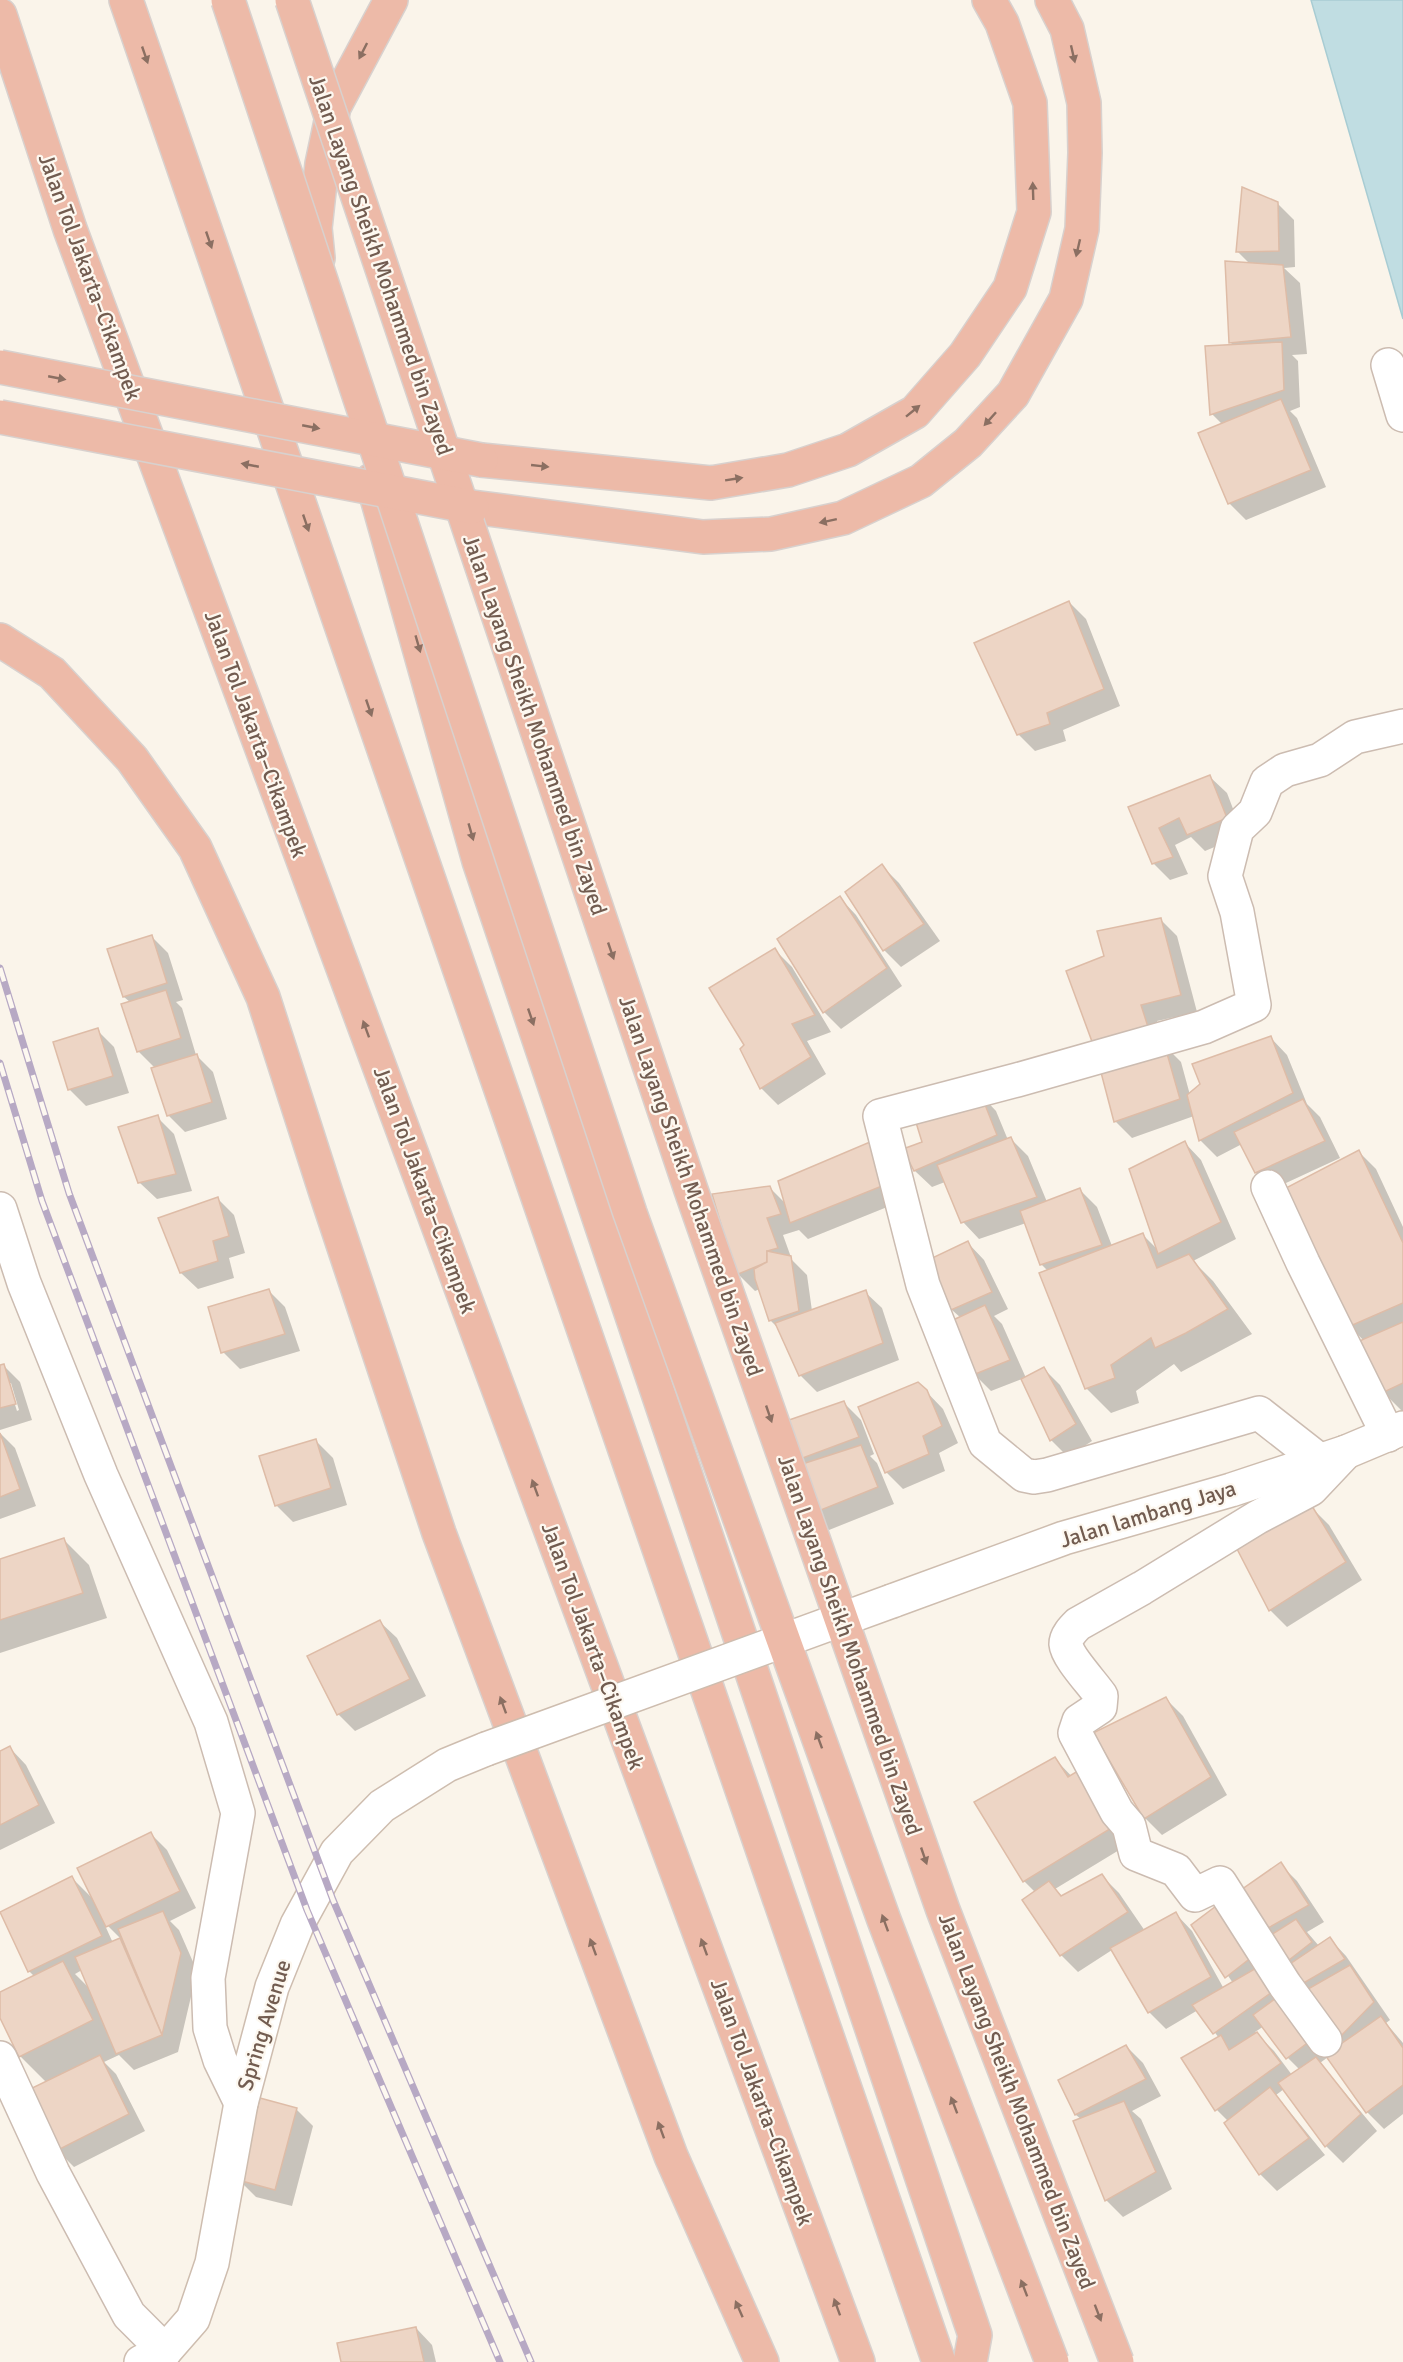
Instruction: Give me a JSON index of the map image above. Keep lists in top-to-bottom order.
{
  "streets": {
    "highway": ["Jalan Layang Sheikh Mohammed bin Zayed", "Jalan Tol Jakarta–Cikampek"],
    "street": ["Jalan lambang Jaya", "Spring Avenue"]
  },
  "crossings": [
    ["Jalan lambang Jaya", "Spring Avenue"]
  ]
}
